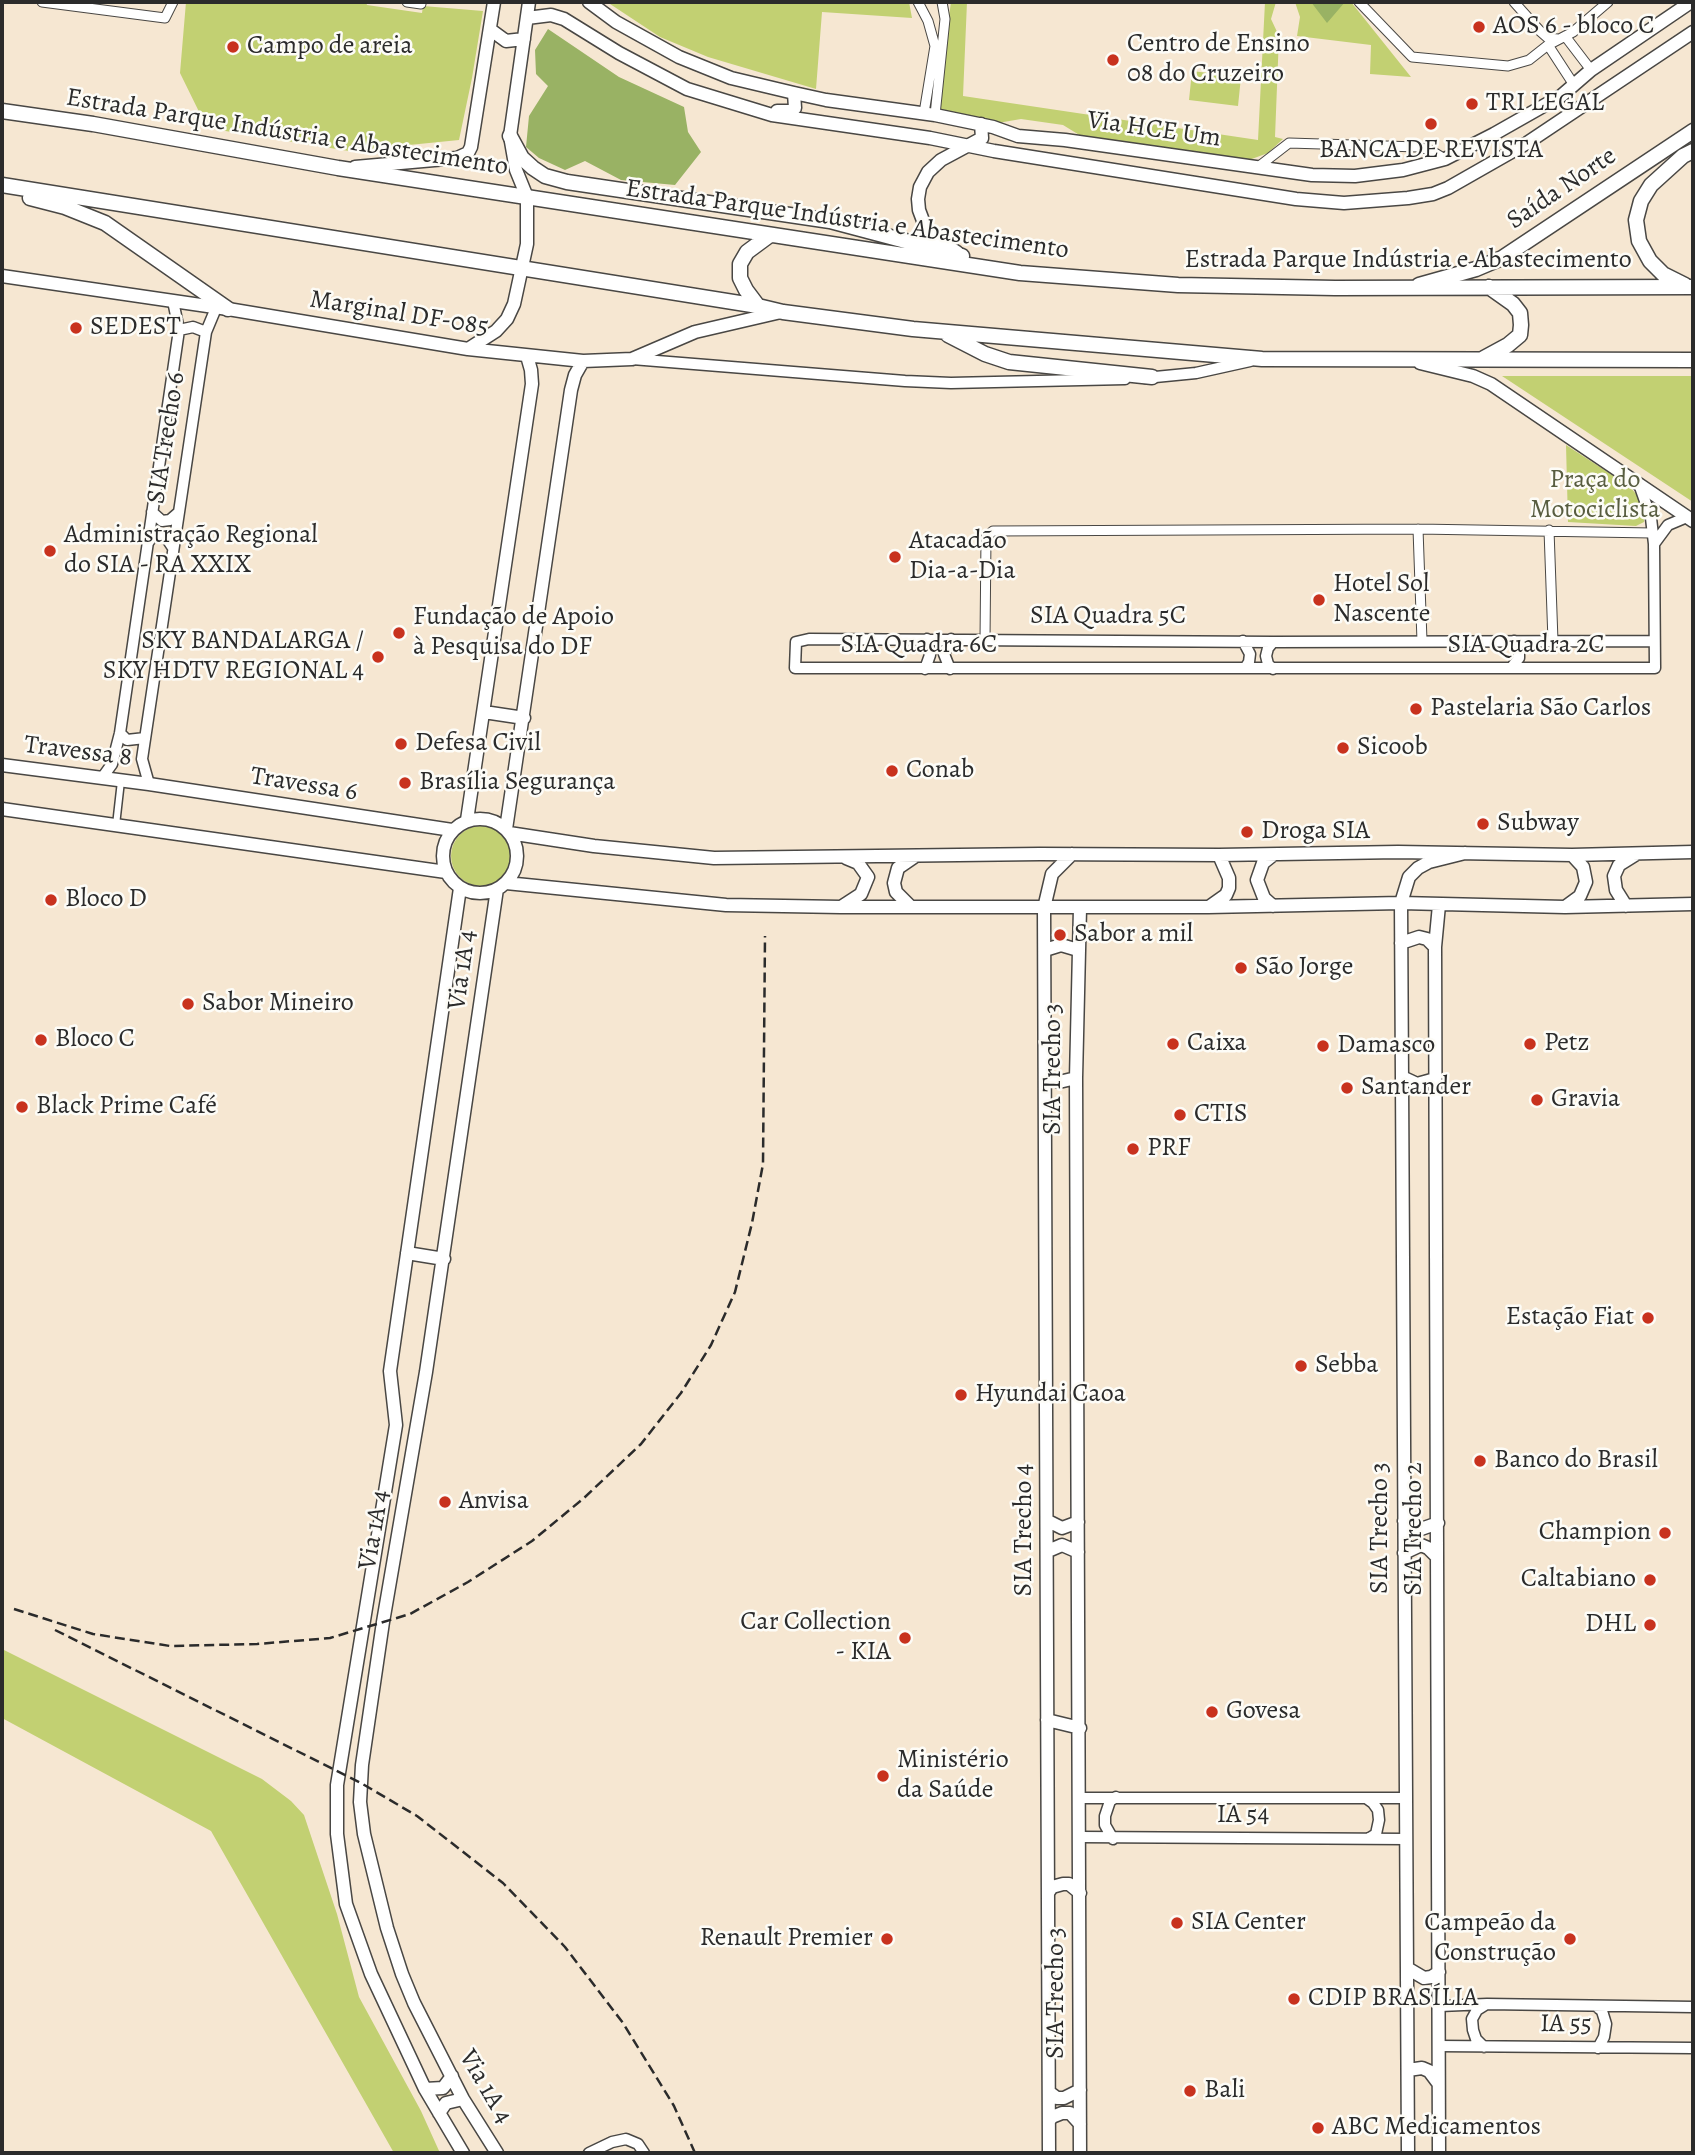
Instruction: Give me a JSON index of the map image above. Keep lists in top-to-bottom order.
{
  "streets": {
    "main road": [
      "Via HCE Um",
      "Estrada Parque Indústria e Abastecimento",
      "Saída Norte",
      "Marginal DF-085",
      "Travessa 8",
      "Travessa 6",
      "Via 1A 4",
      "SIA Trecho 3",
      "SIA Trecho 2",
      "SIA Trecho 4"
    ],
    "street": [
      "SIA Trecho 6",
      "SIA Quadra 5C",
      "SIA Quadra 6C",
      "SIA Quadra 2C",
      "IA 54",
      "IA 55"
    ]
  },
  "crossings": [
    ["Estrada Parque Indústria e Abastecimento", "Saída Norte"],
    ["Marginal DF-085", "SIA Trecho 6"],
    ["SIA Trecho 6", "Travessa 8"],
    ["SIA Trecho 6", "Travessa 6"],
    ["SIA Quadra 5C", "SIA Quadra 6C"],
    ["SIA Quadra 5C", "SIA Quadra 2C"],
    ["SIA Quadra 6C", "SIA Quadra 2C"],
    ["Travessa 8", "Travessa 6"],
    ["Travessa 6", "Via 1A 4"],
    ["SIA Trecho 3", "IA 54"],
    ["SIA Trecho 2", "IA 55"]
  ],
  "parks": ["Praça do Motociclista"],
  "places": [
    "AOS 6 - bloco C",
    "Campo de areia",
    "Centro de Ensino 08 do Cruzeiro",
    "TRI LEGAL",
    "BANCA DE REVISTA",
    "SEDEST",
    "Administração Regional do SIA - RA XXIX",
    "Atacadão Dia-a-Dia",
    "Hotel Sol Nascente",
    "Fundação de Apoio à Pesquisa do DF",
    "SKY BANDALARGA / SKY HDTV REGIONAL 4",
    "Pastelaria São Carlos",
    "Defesa Civil",
    "Sicoob",
    "Conab",
    "Brasília Segurança",
    "Subway",
    "Droga SIA",
    "Bloco D",
    "Sabor a mil",
    "São Jorge",
    "Sabor Mineiro",
    "Bloco C",
    "Caixa",
    "Petz",
    "Damasco",
    "Santander",
    "Gravia",
    "Black Prime Café",
    "CTIS",
    "PRF",
    "Estação Fiat",
    "Sebba",
    "Hyundai Caoa",
    "Banco do Brasil",
    "Anvisa",
    "Champion",
    "Caltabiano",
    "DHL",
    "Car Collection - KIA",
    "Govesa",
    "Ministério da Saúde",
    "SIA Center",
    "Renault Premier",
    "Campeão da Construção",
    "CDIP BRASÍLIA",
    "Bali",
    "ABC Medicamentos"
  ]
}
